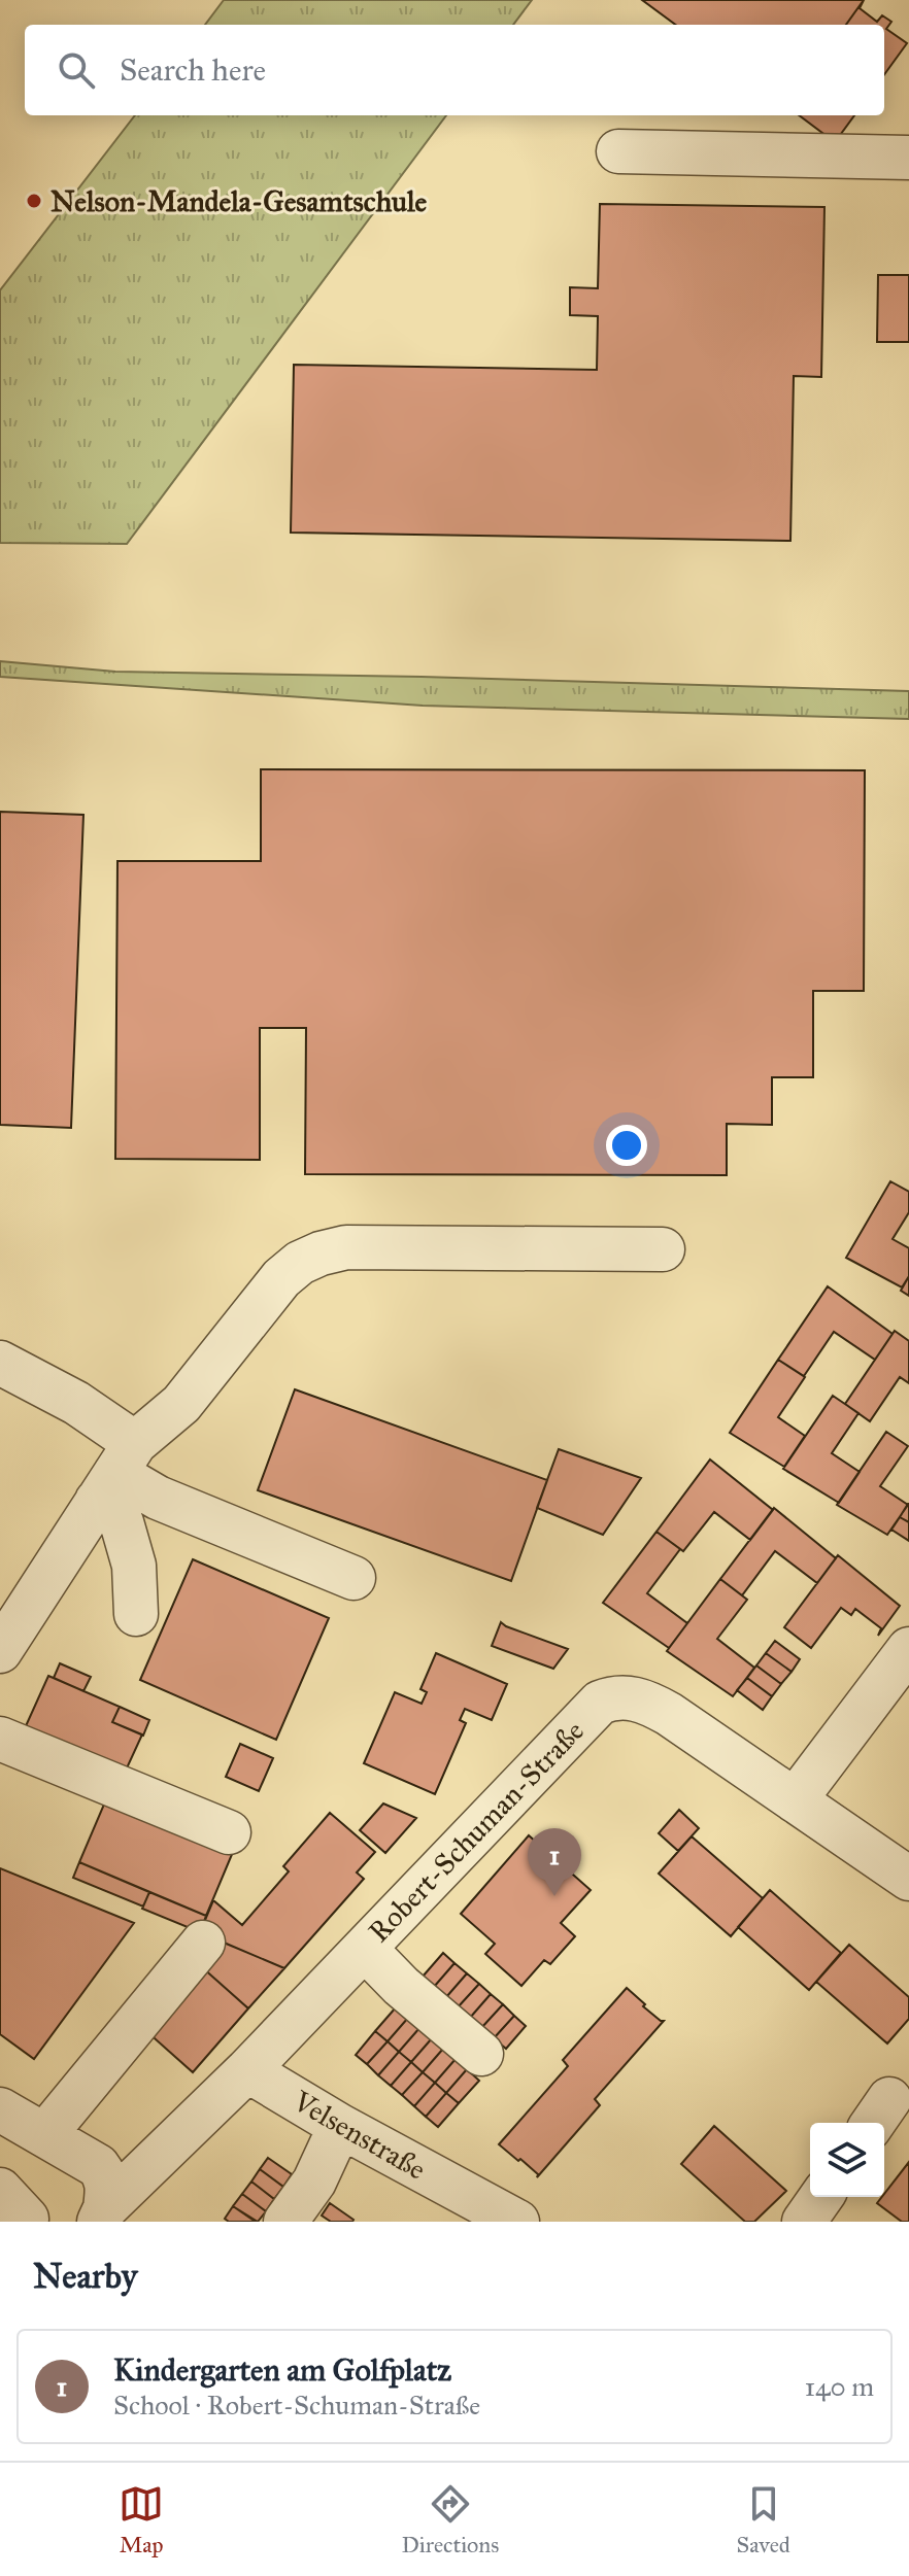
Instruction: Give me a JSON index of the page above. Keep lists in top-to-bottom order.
{
  "streets": {
    "street": ["Robert-Schuman-Straße", "Velsenstraße"]
  },
  "crossings": [
    ["Robert-Schuman-Straße", "Velsenstraße"]
  ],
  "places": ["Nelson-Mandela-Gesamtschule"],
  "page": {
    "search": "Search here",
    "pins": "1",
    "heading": "Nearby",
    "list": [
      {
        "mark": "1",
        "name": "Kindergarten am Golfplatz",
        "note": "School · Robert-Schuman-Straße",
        "value": "140 m"
      }
    ],
    "nav": ["Map", "Directions", "Saved"]
  }
}
